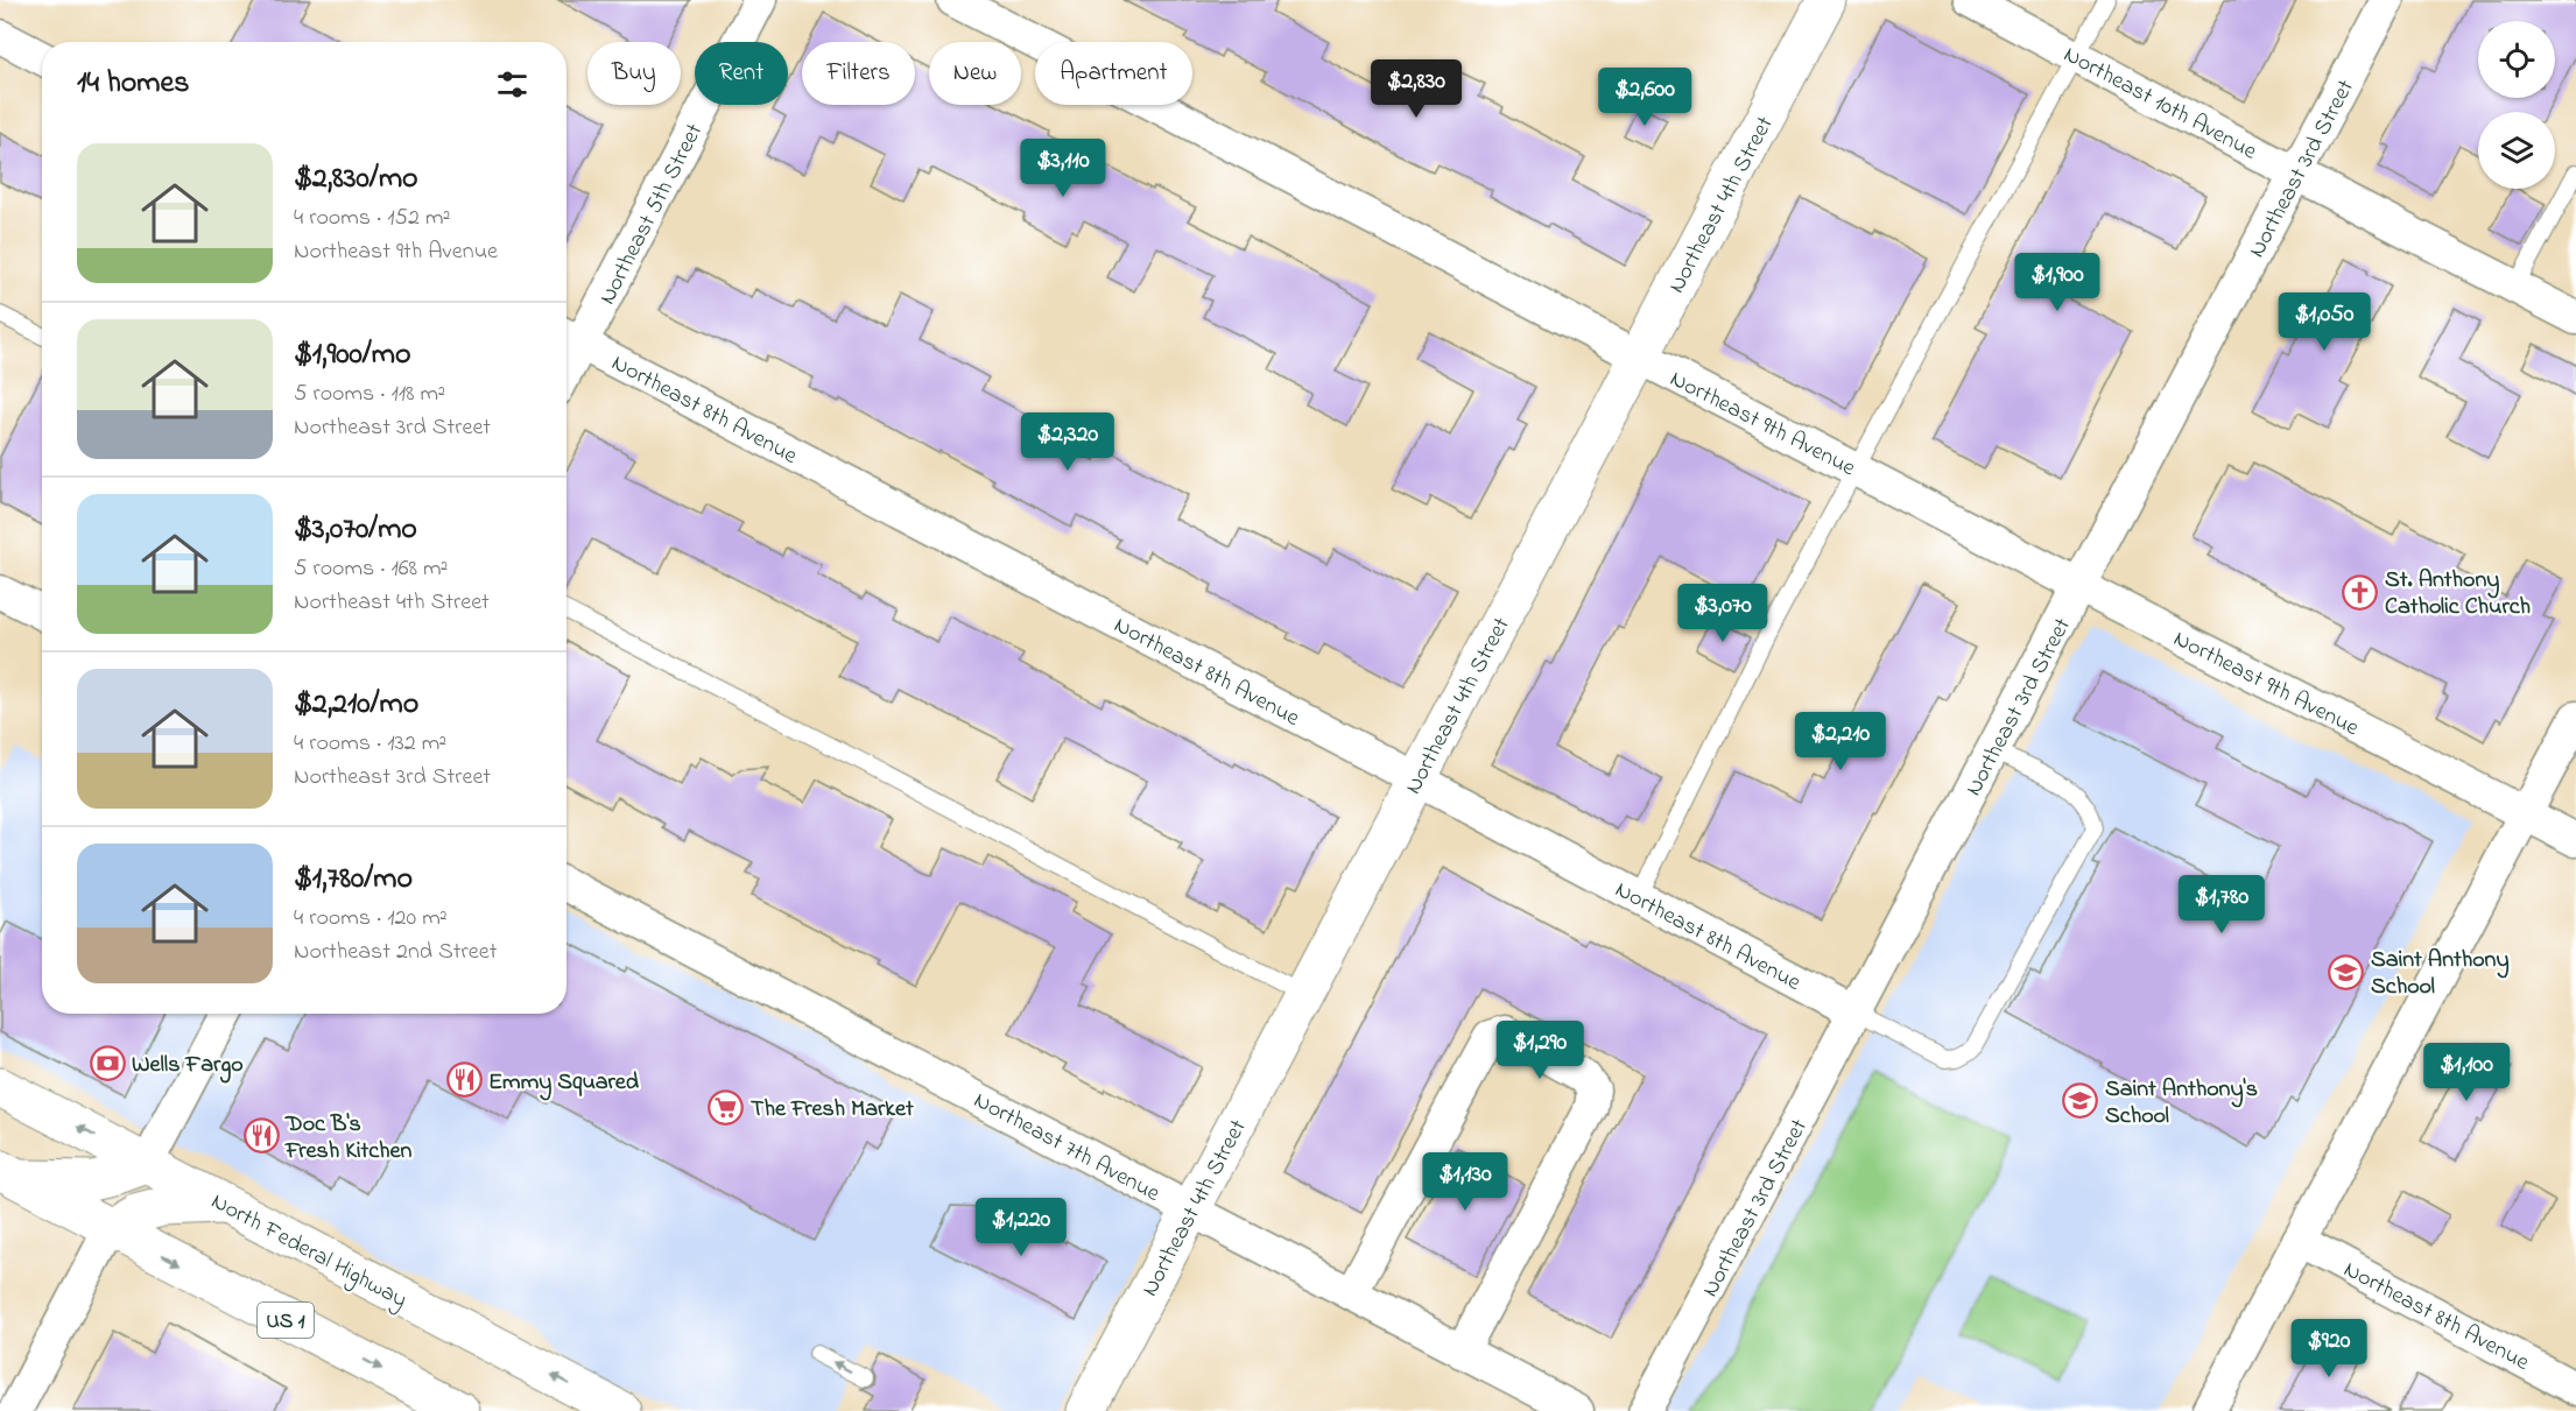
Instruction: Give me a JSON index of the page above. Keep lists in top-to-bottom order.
{
  "streets": {
    "street": [
      "Northeast 10th Avenue",
      "Northeast 3rd Street",
      "Northeast 4th Street",
      "Northeast 5th Street",
      "Northeast 8th Avenue",
      "Northeast 9th Avenue",
      "Northeast 7th Avenue",
      "North Federal Highway",
      "US 1"
    ]
  },
  "crossings": [
    ["Northeast 10th Avenue", "Northeast 3rd Street"],
    ["Northeast 3rd Street", "Northeast 8th Avenue"],
    ["Northeast 3rd Street", "Northeast 9th Avenue"],
    ["Northeast 4th Street", "Northeast 8th Avenue"],
    ["Northeast 4th Street", "Northeast 9th Avenue"],
    ["Northeast 4th Street", "Northeast 7th Avenue"],
    ["Northeast 5th Street", "Northeast 8th Avenue"]
  ],
  "places": {
    "church": ["St. Anthony Catholic Church"],
    "school or university": ["Saint Anthony School", "Saint Anthony's School"],
    "bank": ["Wells Fargo"],
    "restaurant": ["Emmy Squared", "Doc B's Fresh Kitchen"],
    "supermarket": ["The Fresh Market"]
  },
  "page": {
    "chip": [
      "Buy",
      "Rent",
      "Filters",
      "New",
      "Apartment"
    ],
    "heading": "14 homes",
    "price": [
      "$2,830",
      "$2,600",
      "$3,110",
      "$1,900",
      "$1,050",
      "$2,320",
      "$3,070",
      "$2,210",
      "$1,780",
      "$1,290",
      "$1,100",
      "$1,130",
      "$1,220",
      "$920"
    ],
    "list": [
      {
        "name": "$2,830/mo",
        "note": "4 rooms · 152 m² · Northeast 9th Avenue"
      },
      {
        "name": "$1,900/mo",
        "note": "5 rooms · 118 m² · Northeast 3rd Street"
      },
      {
        "name": "$3,070/mo",
        "note": "5 rooms · 168 m² · Northeast 4th Street"
      },
      {
        "name": "$2,210/mo",
        "note": "4 rooms · 132 m² · Northeast 3rd Street"
      },
      {
        "name": "$1,780/mo",
        "note": "4 rooms · 120 m² · Northeast 2nd Street"
      }
    ]
  }
}
